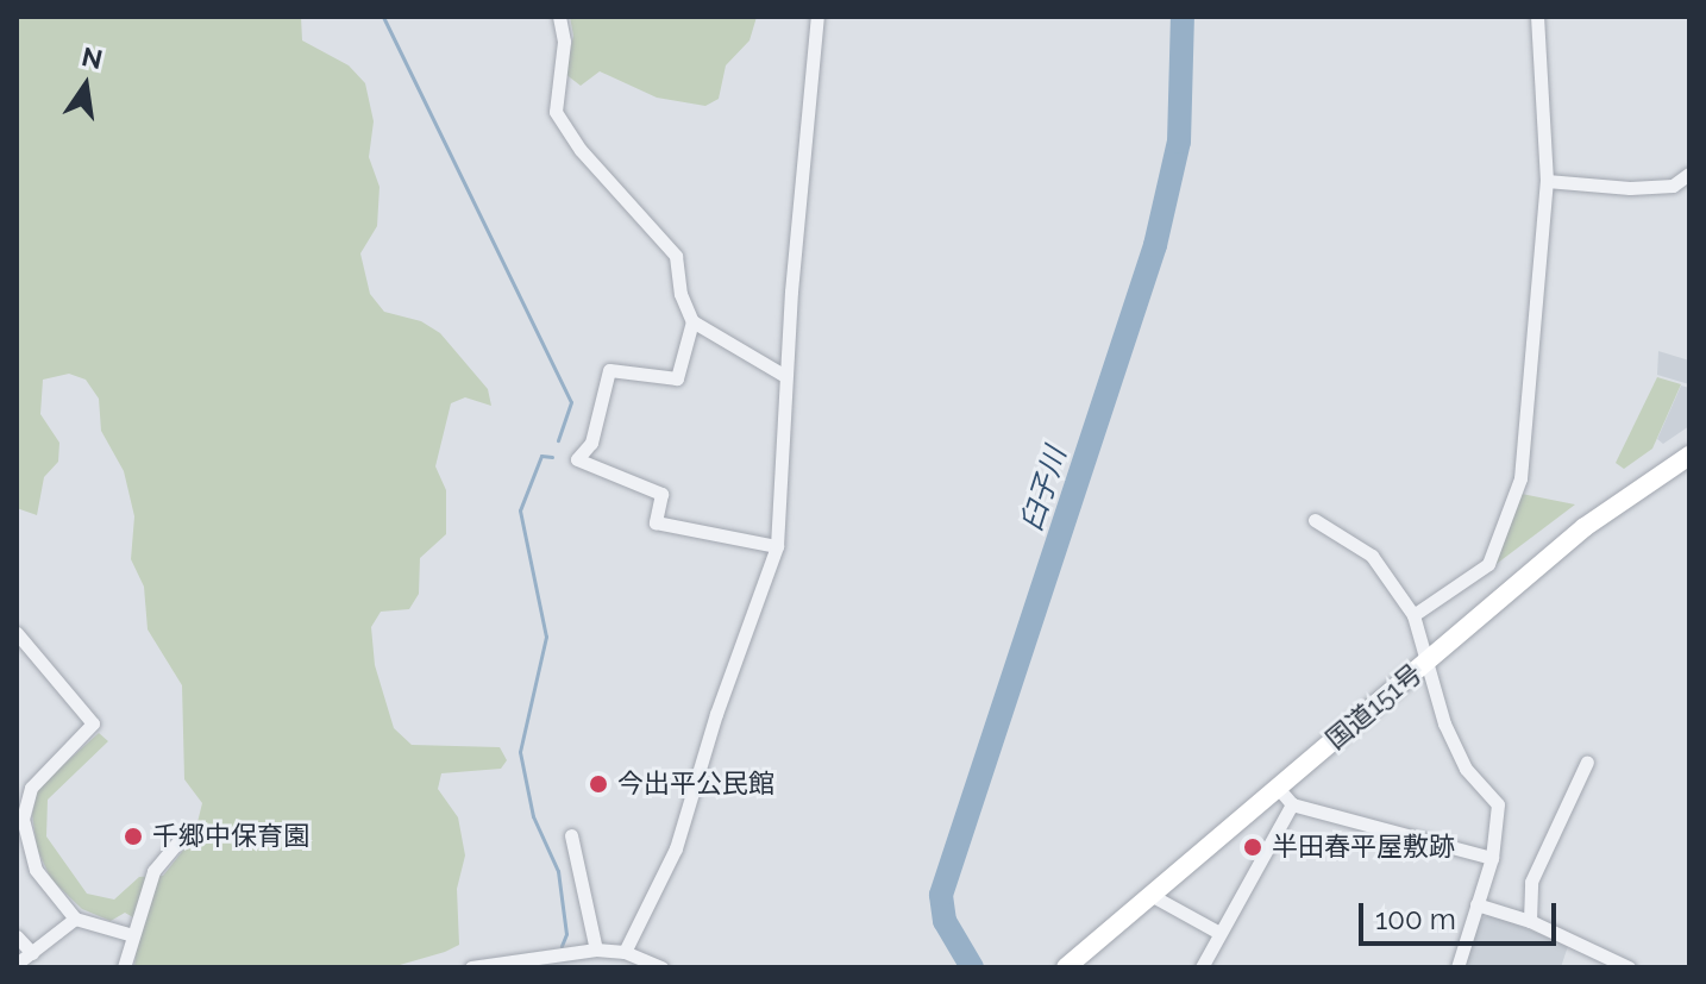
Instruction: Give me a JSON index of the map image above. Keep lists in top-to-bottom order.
{
  "streets": {
    "highway": ["国道151号"]
  },
  "water": ["臼子川"],
  "places": ["今出平公民館", "千郷中保育園", "半田春平屋敷跡"],
  "scale_bar": "100 m",
  "north": "top"
}
